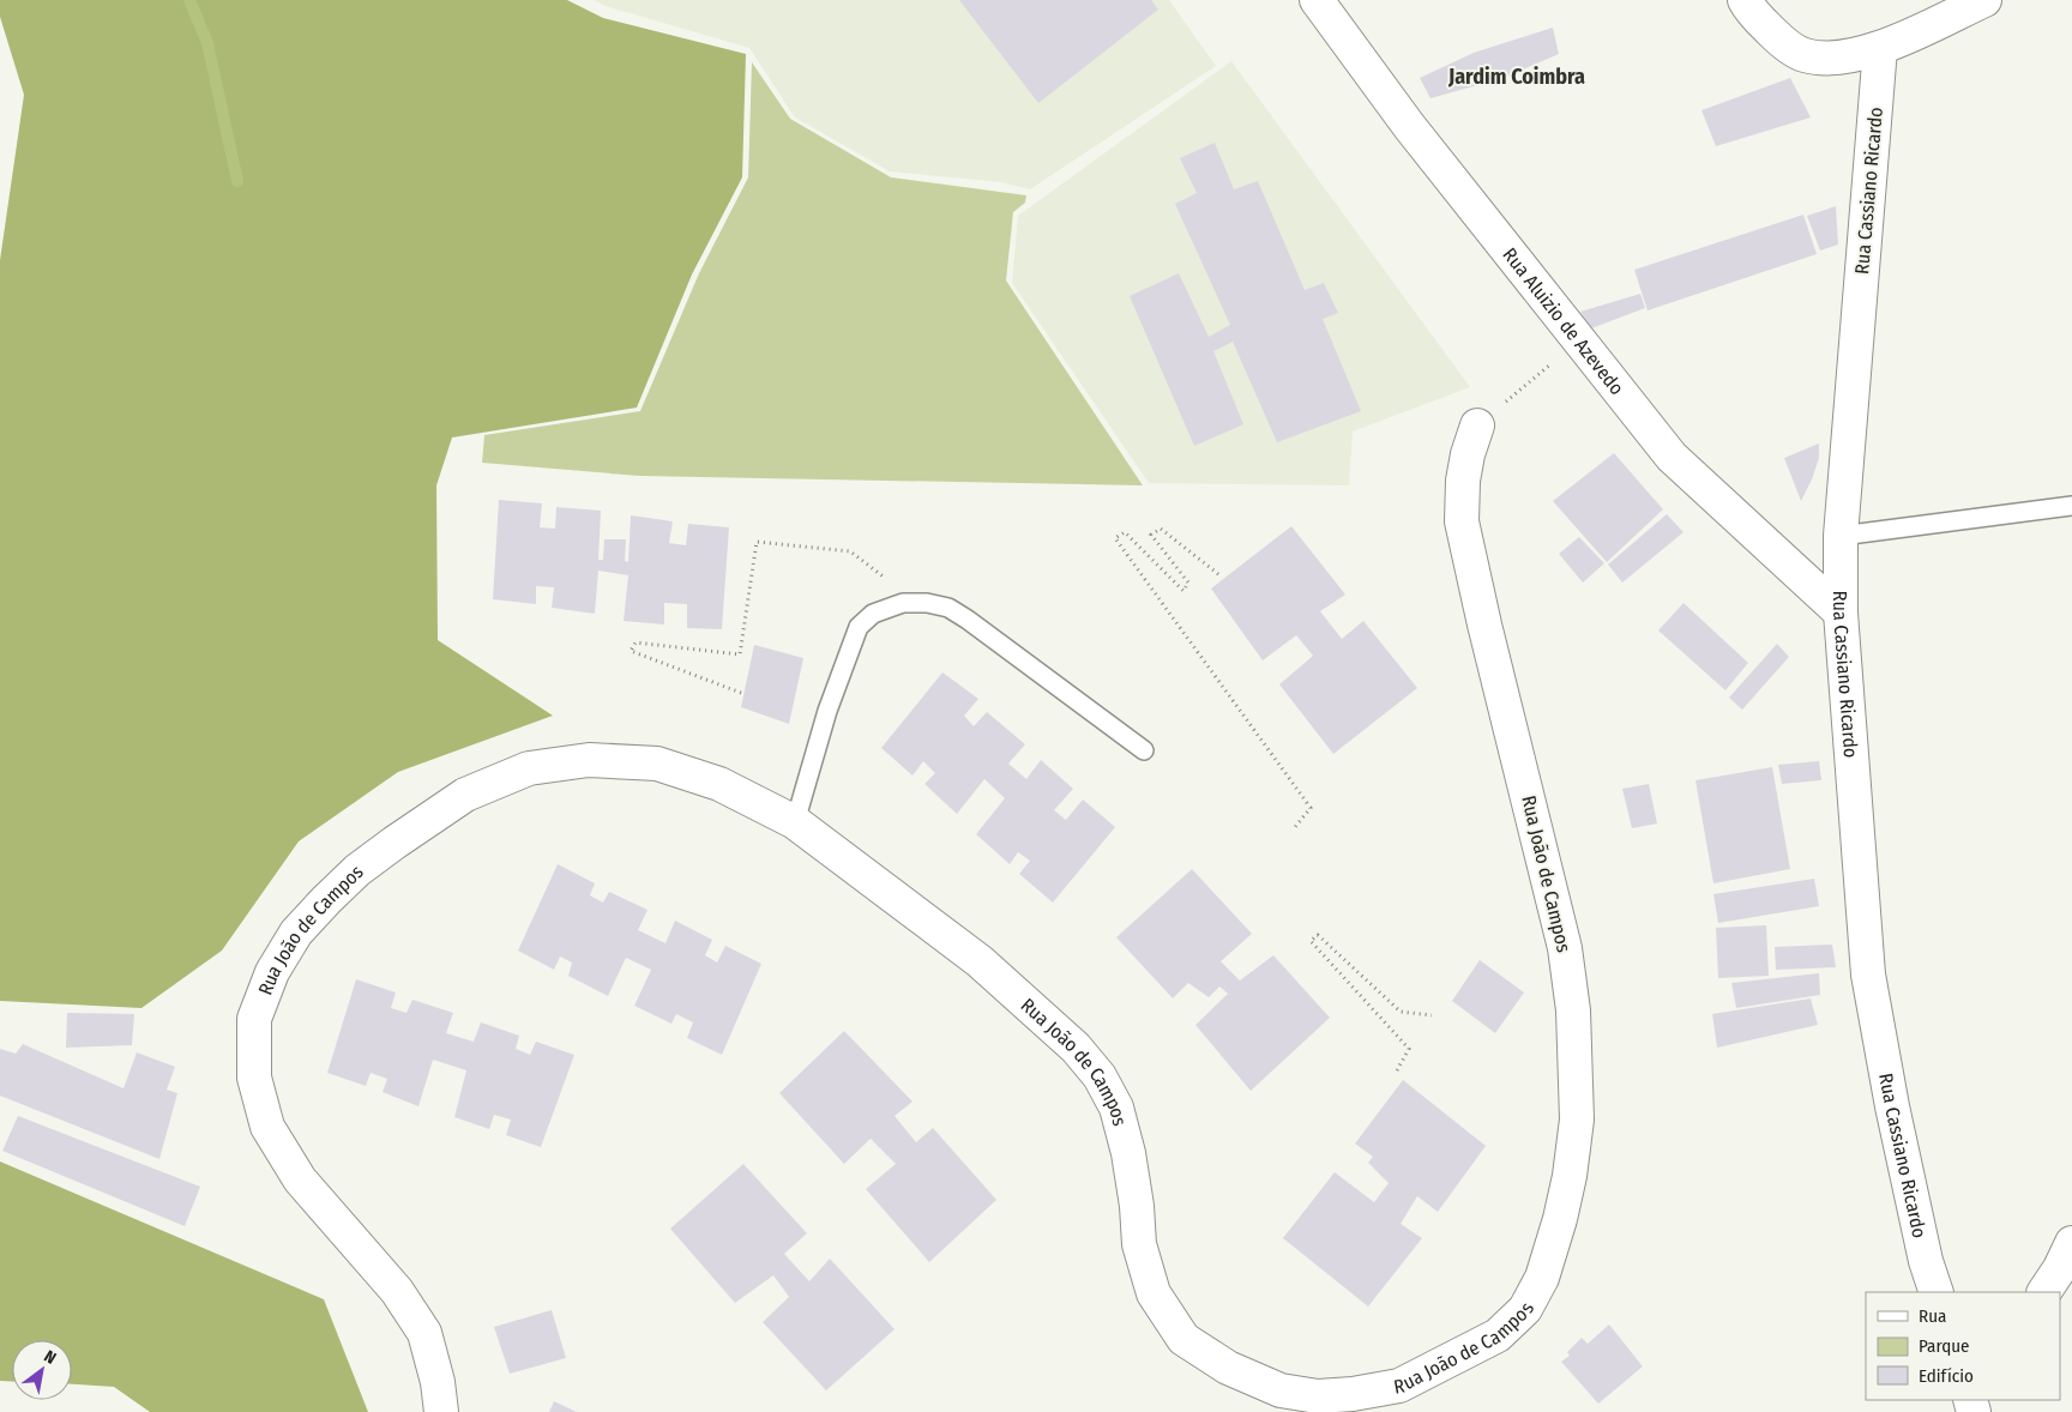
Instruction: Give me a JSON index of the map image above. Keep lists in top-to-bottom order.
{
  "streets": {
    "street": ["Rua Cassiano Ricardo", "Rua Aluizio de Azevedo", "Rua João de Campos"]
  },
  "crossings": [
    ["Rua Cassiano Ricardo", "Rua Aluizio de Azevedo"]
  ],
  "districts": ["Jardim Coimbra"],
  "legend": ["Rua", "Parque", "Edifício"],
  "north": "top right"
}
